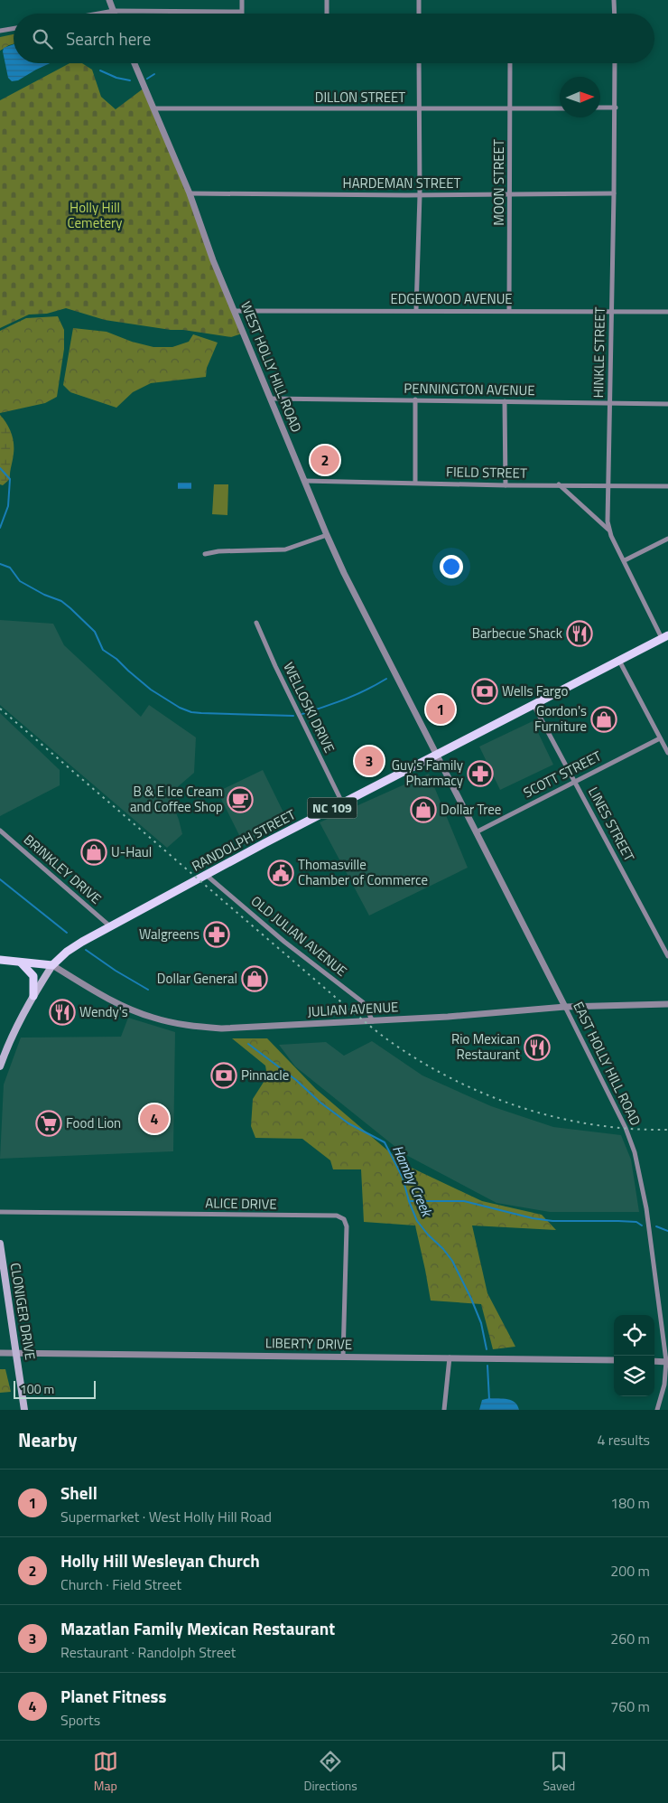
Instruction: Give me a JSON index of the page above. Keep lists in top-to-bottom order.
{
  "streets": {
    "main road": ["NC 109", "RANDOLPH STREET", "CLONIGER DRIVE"],
    "street": [
      "DILLON STREET",
      "MOON STREET",
      "HARDEMAN STREET",
      "EDGEWOOD AVENUE",
      "HINKLE STREET",
      "WEST HOLLY HILL ROAD",
      "PENNINGTON AVENUE",
      "FIELD STREET",
      "WELLOSKI DRIVE",
      "SCOTT STREET",
      "LINES STREET",
      "BRINKLEY DRIVE",
      "OLD JULIAN AVENUE",
      "JULIAN AVENUE",
      "EAST HOLLY HILL ROAD",
      "ALICE DRIVE",
      "LIBERTY DRIVE"
    ]
  },
  "crossings": [
    ["DILLON STREET", "MOON STREET"],
    ["DILLON STREET", "WEST HOLLY HILL ROAD"],
    ["MOON STREET", "HARDEMAN STREET"],
    ["MOON STREET", "EDGEWOOD AVENUE"],
    ["HARDEMAN STREET", "HINKLE STREET"],
    ["HARDEMAN STREET", "WEST HOLLY HILL ROAD"],
    ["EDGEWOOD AVENUE", "HINKLE STREET"],
    ["EDGEWOOD AVENUE", "WEST HOLLY HILL ROAD"],
    ["HINKLE STREET", "PENNINGTON AVENUE"],
    ["HINKLE STREET", "FIELD STREET"],
    ["HINKLE STREET", "RANDOLPH STREET"],
    ["WEST HOLLY HILL ROAD", "PENNINGTON AVENUE"],
    ["WEST HOLLY HILL ROAD", "FIELD STREET"],
    ["WEST HOLLY HILL ROAD", "RANDOLPH STREET"],
    ["WEST HOLLY HILL ROAD", "EAST HOLLY HILL ROAD"],
    ["WELLOSKI DRIVE", "RANDOLPH STREET"],
    ["SCOTT STREET", "LINES STREET"],
    ["SCOTT STREET", "EAST HOLLY HILL ROAD"],
    ["LINES STREET", "RANDOLPH STREET"],
    ["RANDOLPH STREET", "BRINKLEY DRIVE"],
    ["RANDOLPH STREET", "OLD JULIAN AVENUE"],
    ["RANDOLPH STREET", "JULIAN AVENUE"],
    ["RANDOLPH STREET", "EAST HOLLY HILL ROAD"],
    ["OLD JULIAN AVENUE", "JULIAN AVENUE"],
    ["JULIAN AVENUE", "EAST HOLLY HILL ROAD"],
    ["ALICE DRIVE", "LIBERTY DRIVE"],
    ["CLONIGER DRIVE", "LIBERTY DRIVE"]
  ],
  "water": ["Hamby Creek"],
  "parks": ["Holly Hill Cemetery"],
  "places": {
    "restaurant": ["Barbecue Shack", "Wendy's", "Rio Mexican Restaurant"],
    "bank": ["Wells Fargo", "Pinnacle"],
    "shop": [
      "Gordon's Furniture",
      "Dollar Tree",
      "U-Haul",
      "Dollar General"
    ],
    "pharmacy": ["Guy's Family Pharmacy", "Walgreens"],
    "cafe": ["B & E Ice Cream and Coffee Shop"],
    "public building": ["Thomasville Chamber of Commerce"],
    "supermarket": ["Food Lion"]
  },
  "scale_bar": "100 m",
  "north": "right",
  "page": {
    "search": "Search here",
    "pins": [
      "2",
      "1",
      "3",
      "4"
    ],
    "scale": "100 m",
    "heading": ["Nearby", "4 results"],
    "list": [
      {
        "mark": "1",
        "name": "Shell",
        "note": "Supermarket · West Holly Hill Road",
        "value": "180 m"
      },
      {
        "mark": "2",
        "name": "Holly Hill Wesleyan Church",
        "note": "Church · Field Street",
        "value": "200 m"
      },
      {
        "mark": "3",
        "name": "Mazatlan Family Mexican Restaurant",
        "note": "Restaurant · Randolph Street",
        "value": "260 m"
      },
      {
        "mark": "4",
        "name": "Planet Fitness",
        "note": "Sports",
        "value": "760 m"
      }
    ],
    "nav": ["Map", "Directions", "Saved"]
  }
}
